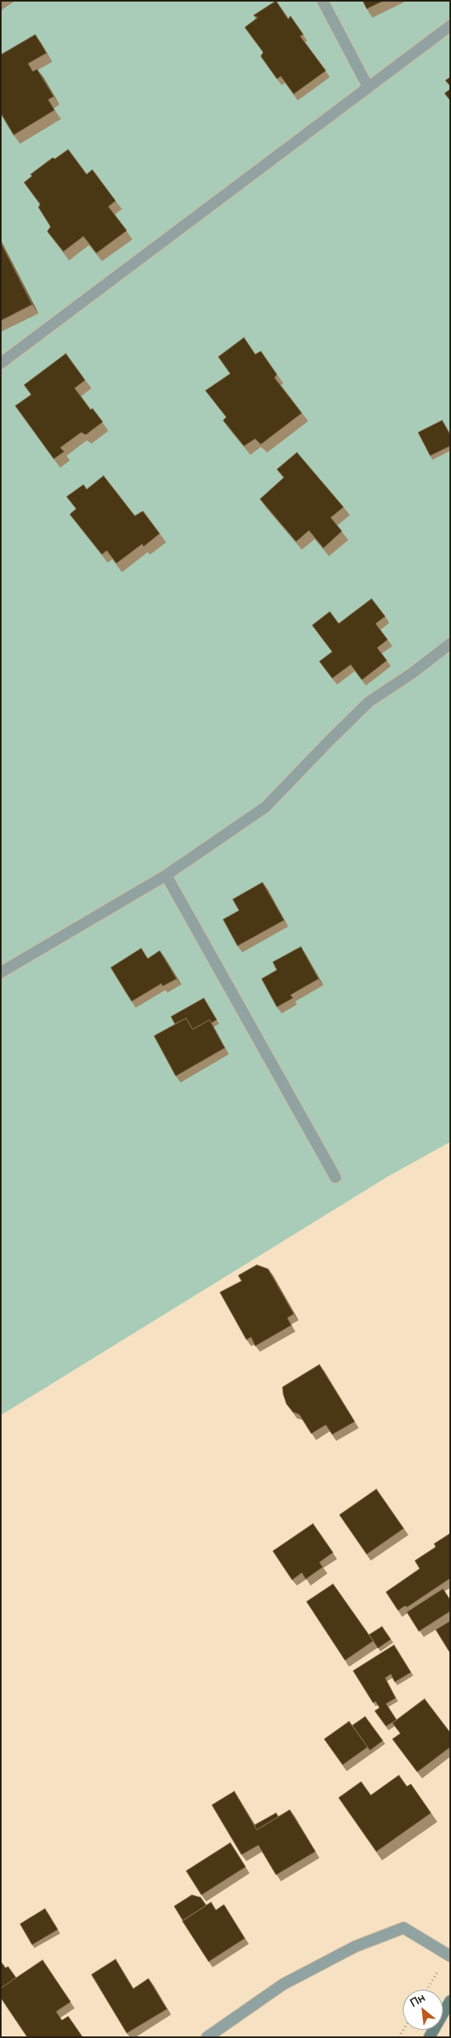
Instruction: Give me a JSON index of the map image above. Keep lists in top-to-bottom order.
{
  "north": "top left"
}
